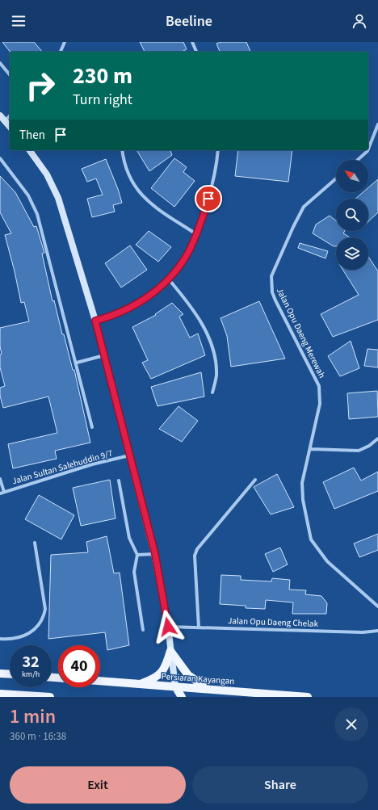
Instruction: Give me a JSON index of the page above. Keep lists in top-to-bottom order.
{
  "streets": {
    "main road": ["Persiaran Kayangan"],
    "street": ["Jalan Opu Daeng Merewah", "Jalan Sultan Salehuddin 9/7", "Jalan Opu Daeng Chelak"]
  },
  "north": "top left",
  "page": {
    "header": "Beeline",
    "turn": ["230 m", "Turn right"],
    "then": "Then",
    "speed": "32 km/h",
    "limit": "40",
    "heading": ["1 min", "360 m · 16:38"],
    "buttons": ["Exit", "Share"]
  }
}
